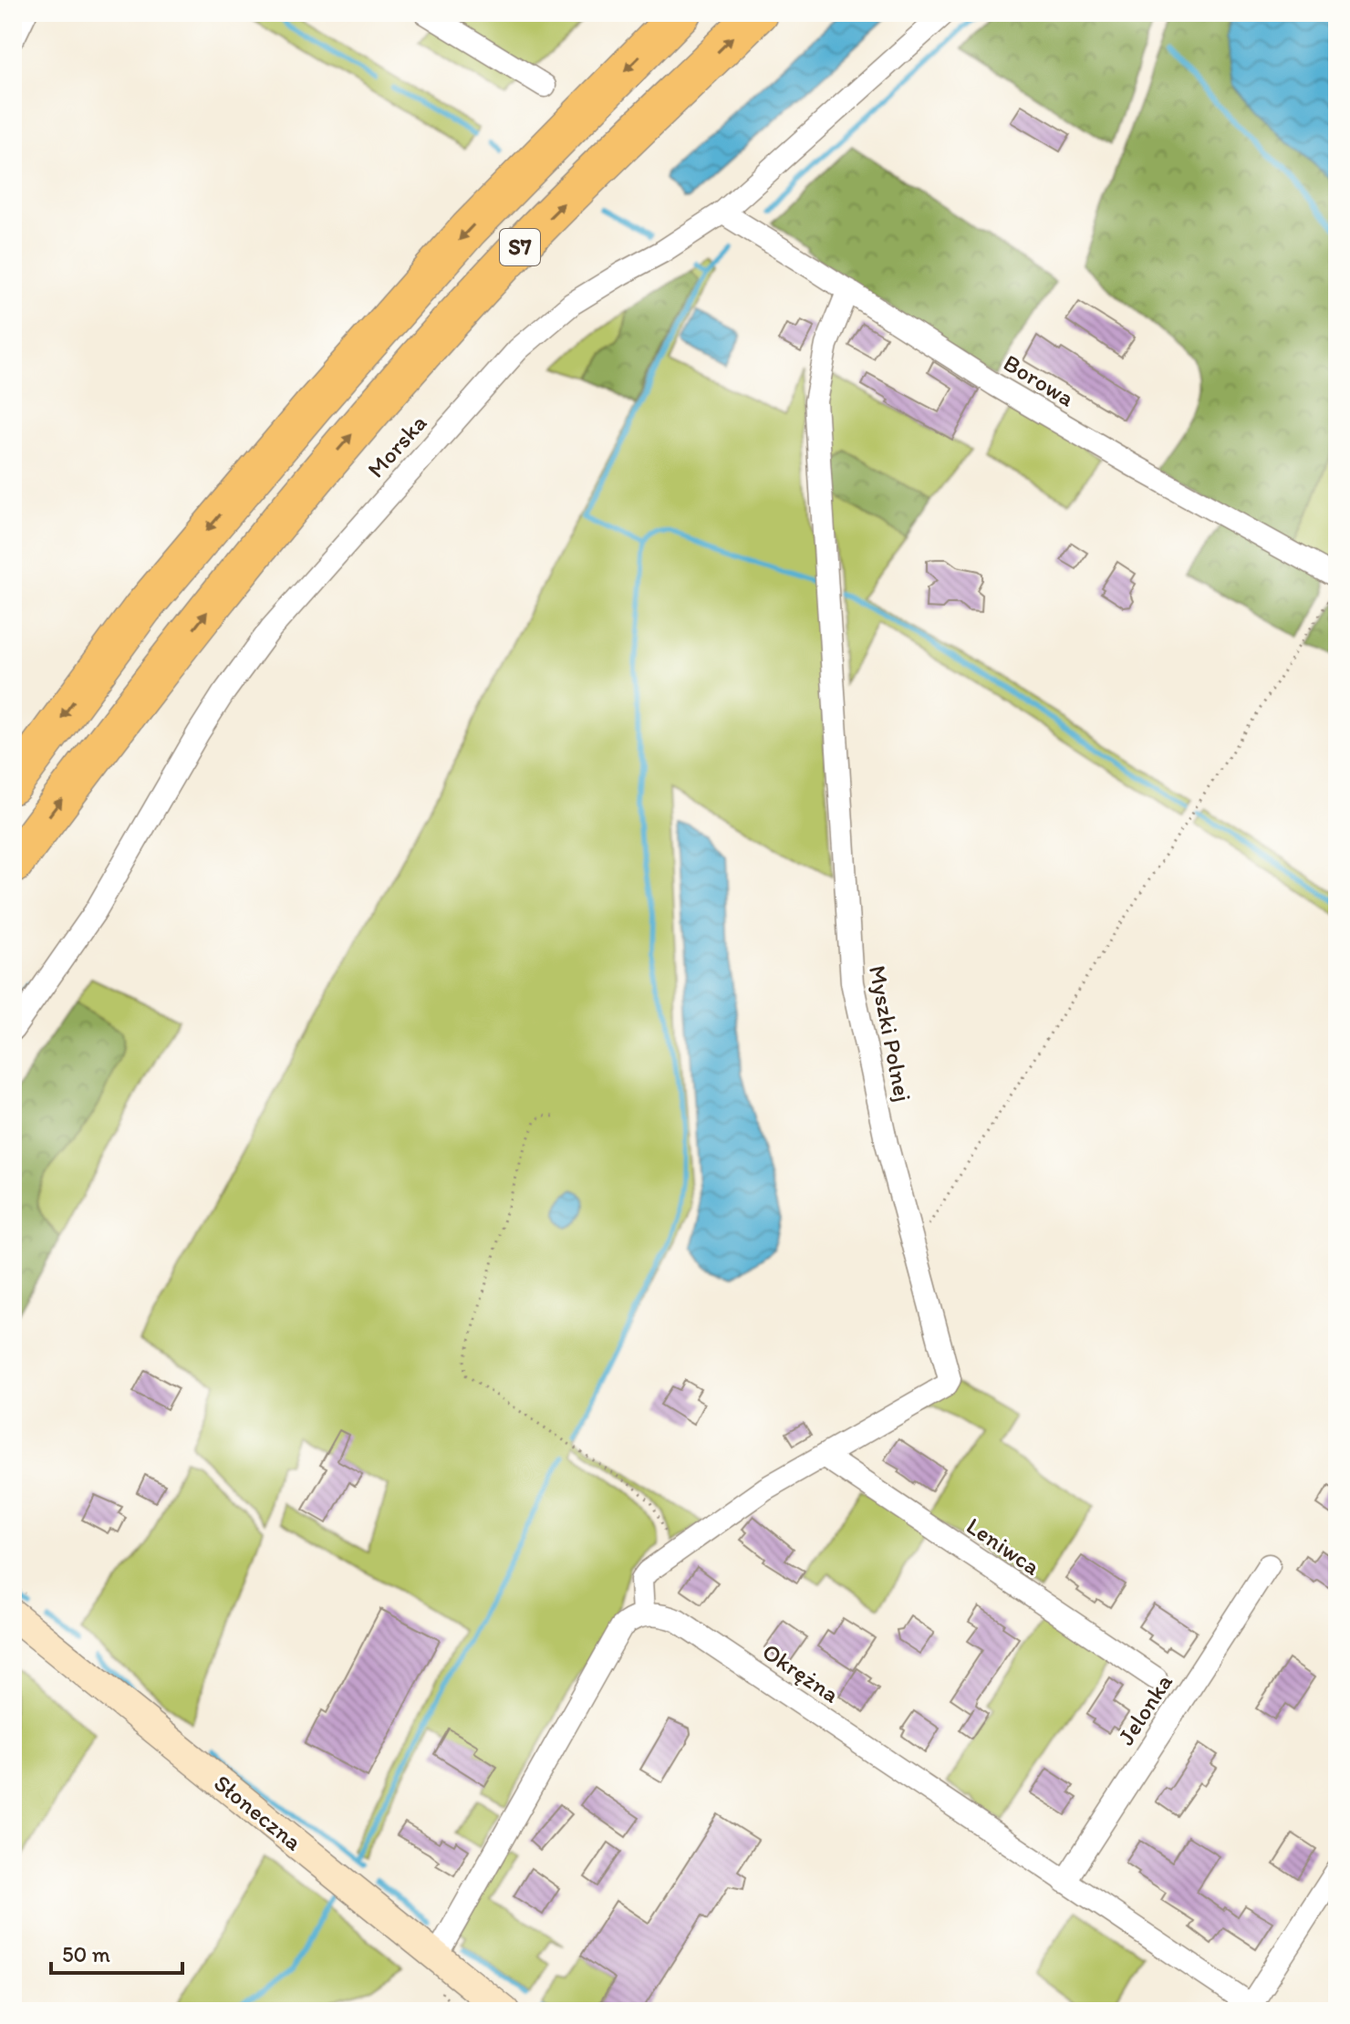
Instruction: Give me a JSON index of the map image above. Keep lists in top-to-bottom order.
{
  "streets": {
    "highway": ["S7"],
    "main road": ["Słoneczna"],
    "street": [
      "Borowa",
      "Morska",
      "Myszki Polnej",
      "Leniwca",
      "Okrężna",
      "Jelonka"
    ]
  },
  "crossings": [
    ["Borowa", "Morska"],
    ["Borowa", "Myszki Polnej"],
    ["Myszki Polnej", "Leniwca"],
    ["Myszki Polnej", "Okrężna"],
    ["Okrężna", "Jelonka"]
  ],
  "scale_bar": "50 m"
}
